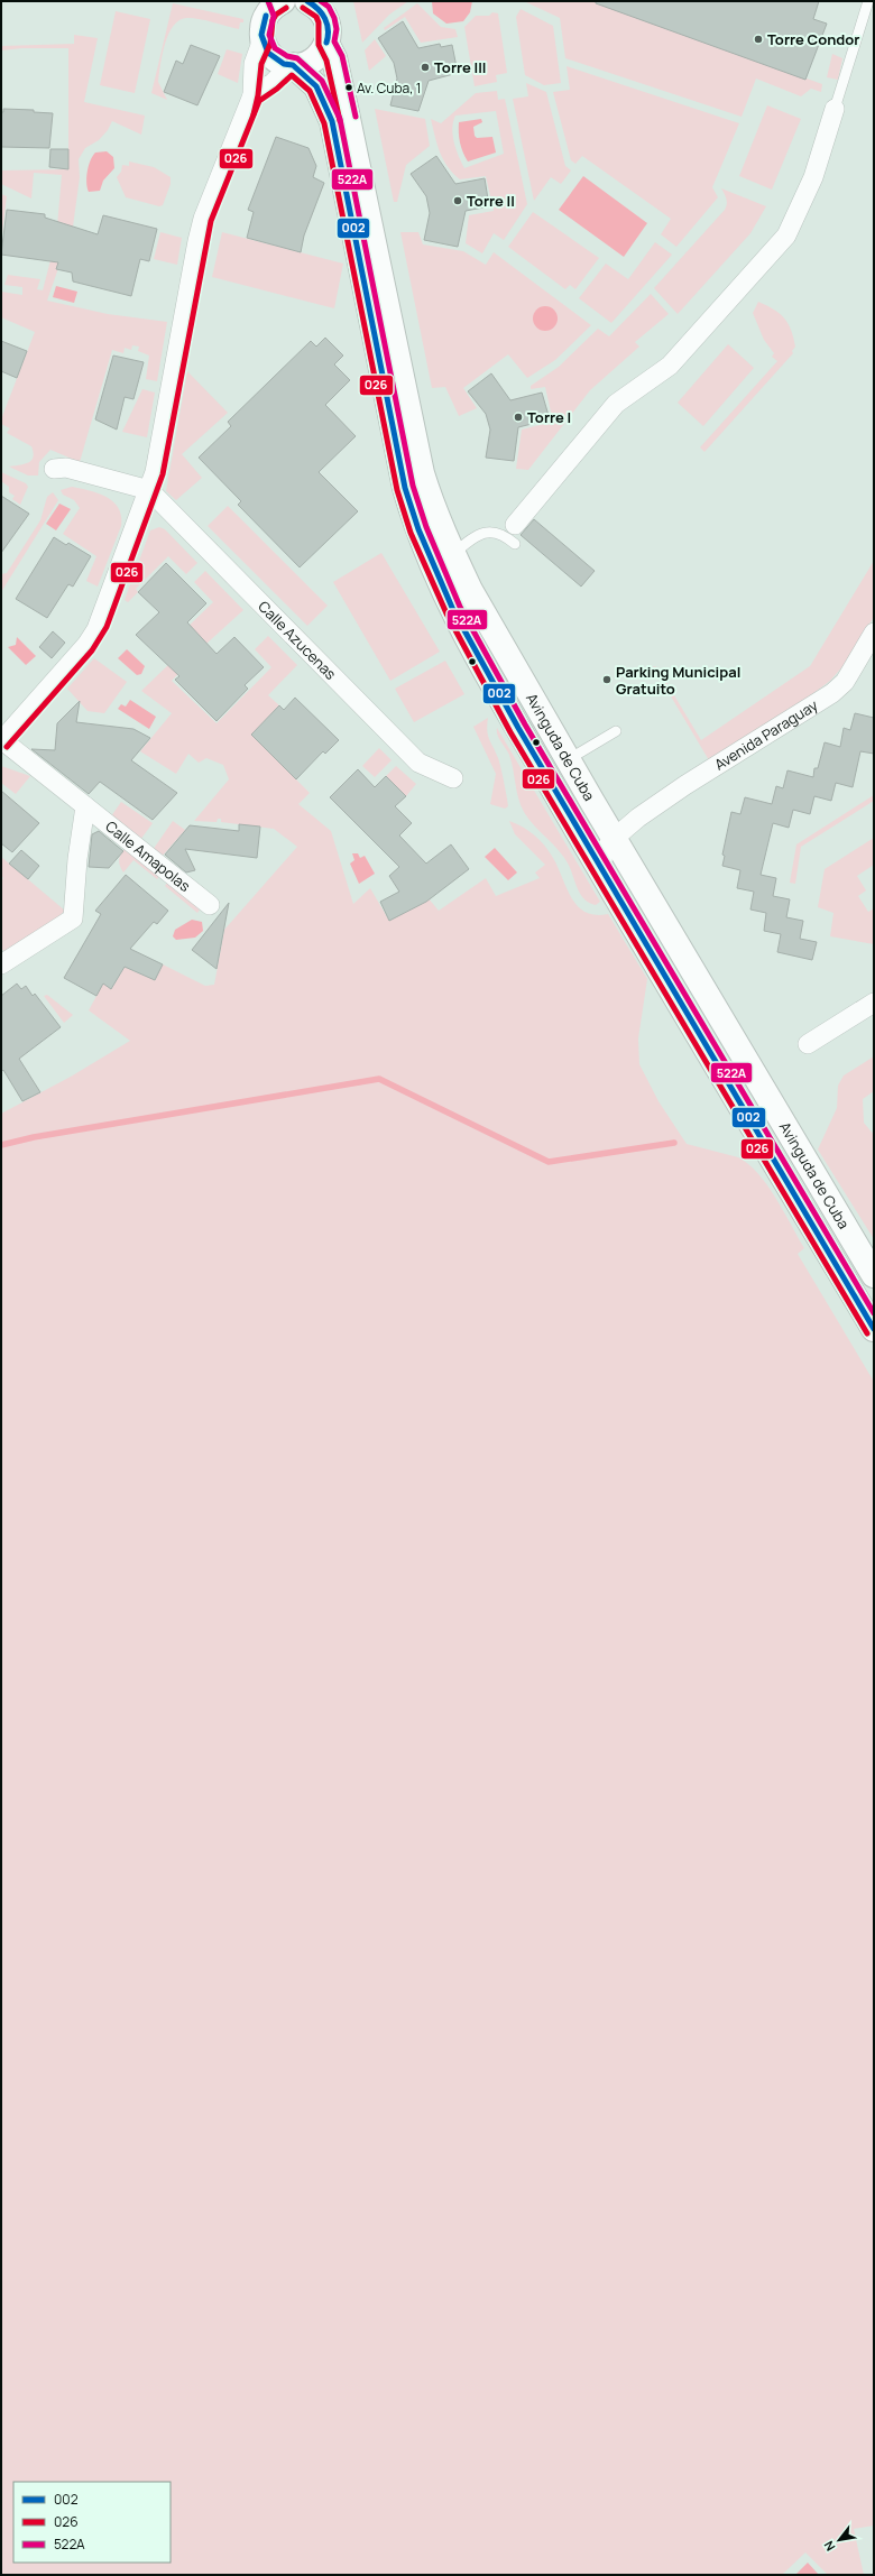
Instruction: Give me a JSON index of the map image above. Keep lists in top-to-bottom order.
{
  "streets": {
    "main road": ["Avinguda de Cuba"],
    "street": ["Calle Azucenas", "Avenida Paraguay", "Calle Amapolas"]
  },
  "crossings": [
    ["Avenida Paraguay", "Avinguda de Cuba"]
  ],
  "places": [
    "Torre Condor",
    "Torre III",
    "Av. Cuba, 1",
    "Torre II",
    "Torre I",
    "Parking Municipal Gratuito"
  ],
  "lines": ["transit line 002", "transit line 522A", "transit line 026"],
  "legend": ["002", "026", "522A"],
  "north": "bottom left"
}
